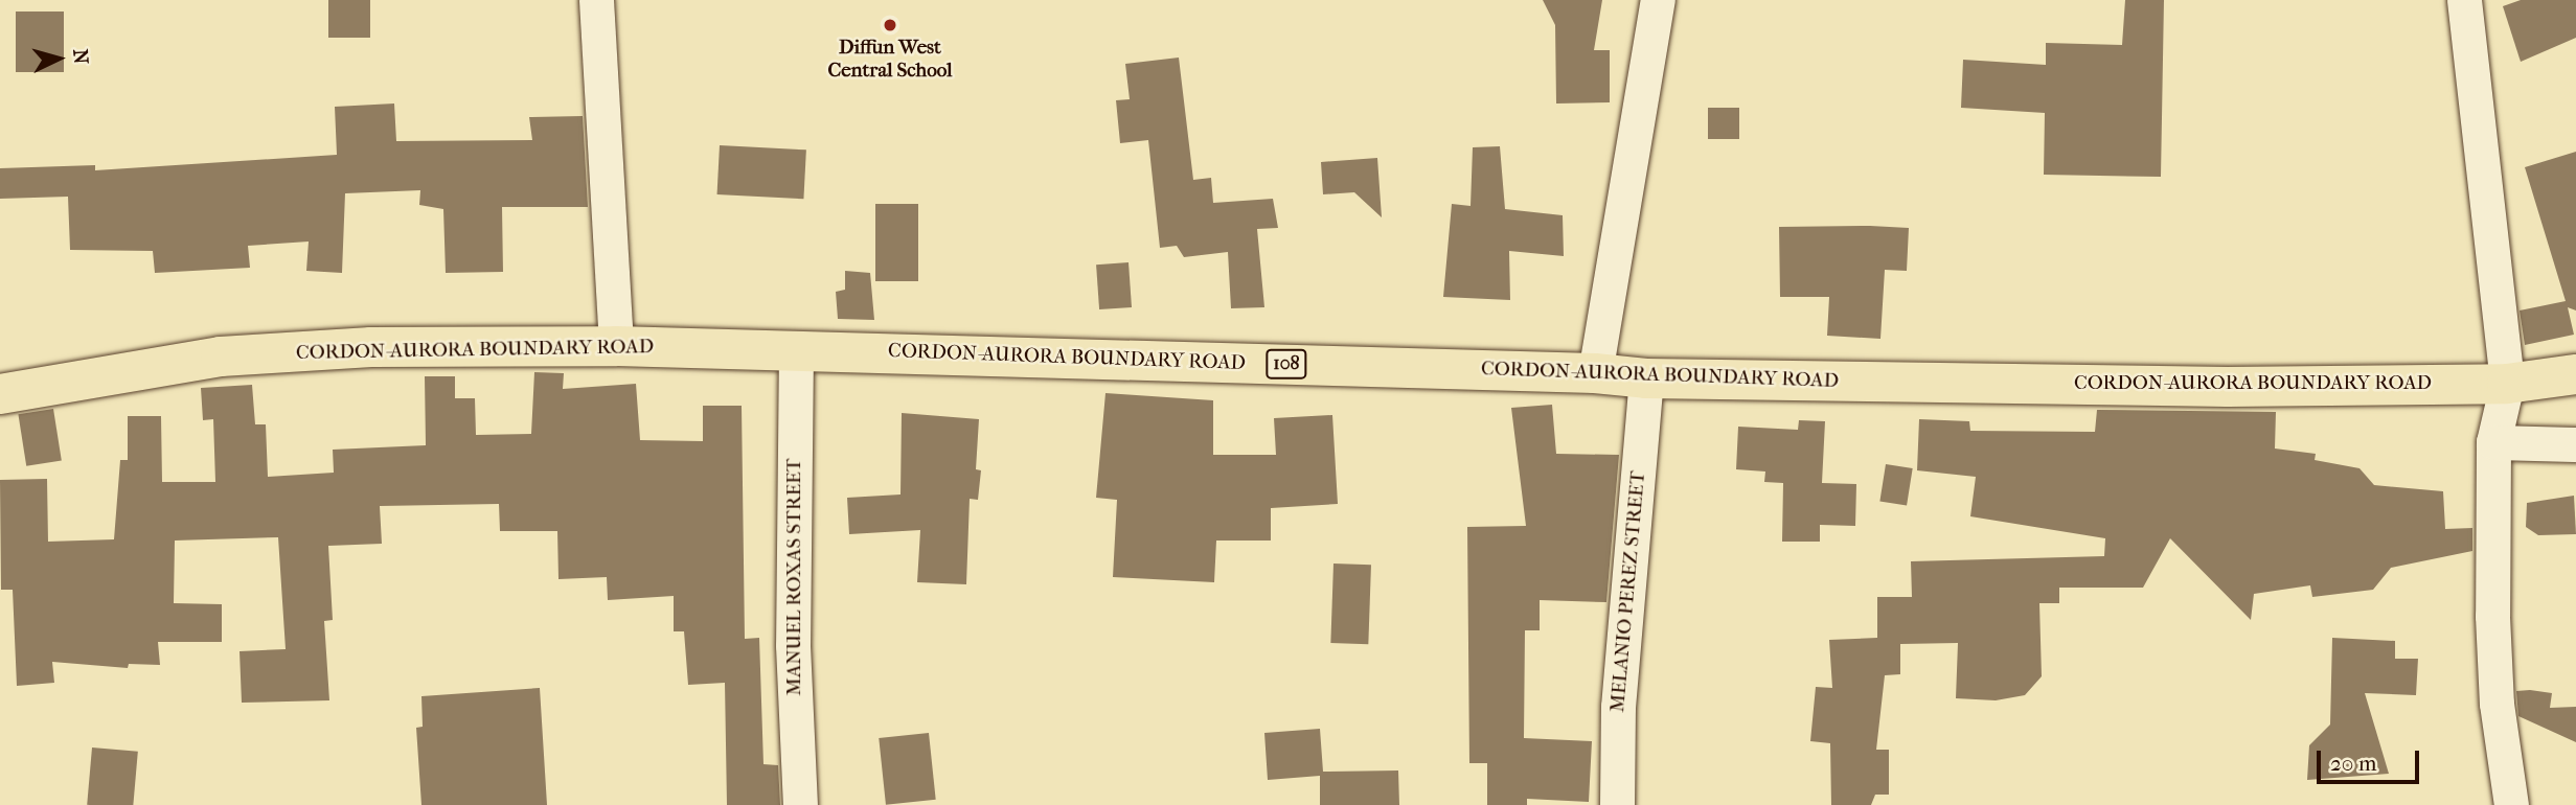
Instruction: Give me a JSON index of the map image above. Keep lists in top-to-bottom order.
{
  "streets": {
    "main road": ["CORDON-AURORA BOUNDARY ROAD", "108"],
    "street": ["MANUEL ROXAS STREET", "MELANIO PEREZ STREET"]
  },
  "crossings": [
    ["CORDON-AURORA BOUNDARY ROAD", "MANUEL ROXAS STREET"],
    ["CORDON-AURORA BOUNDARY ROAD", "MELANIO PEREZ STREET"]
  ],
  "places": ["Diffun West Central School"],
  "scale_bar": "20 m",
  "north": "right"
}
